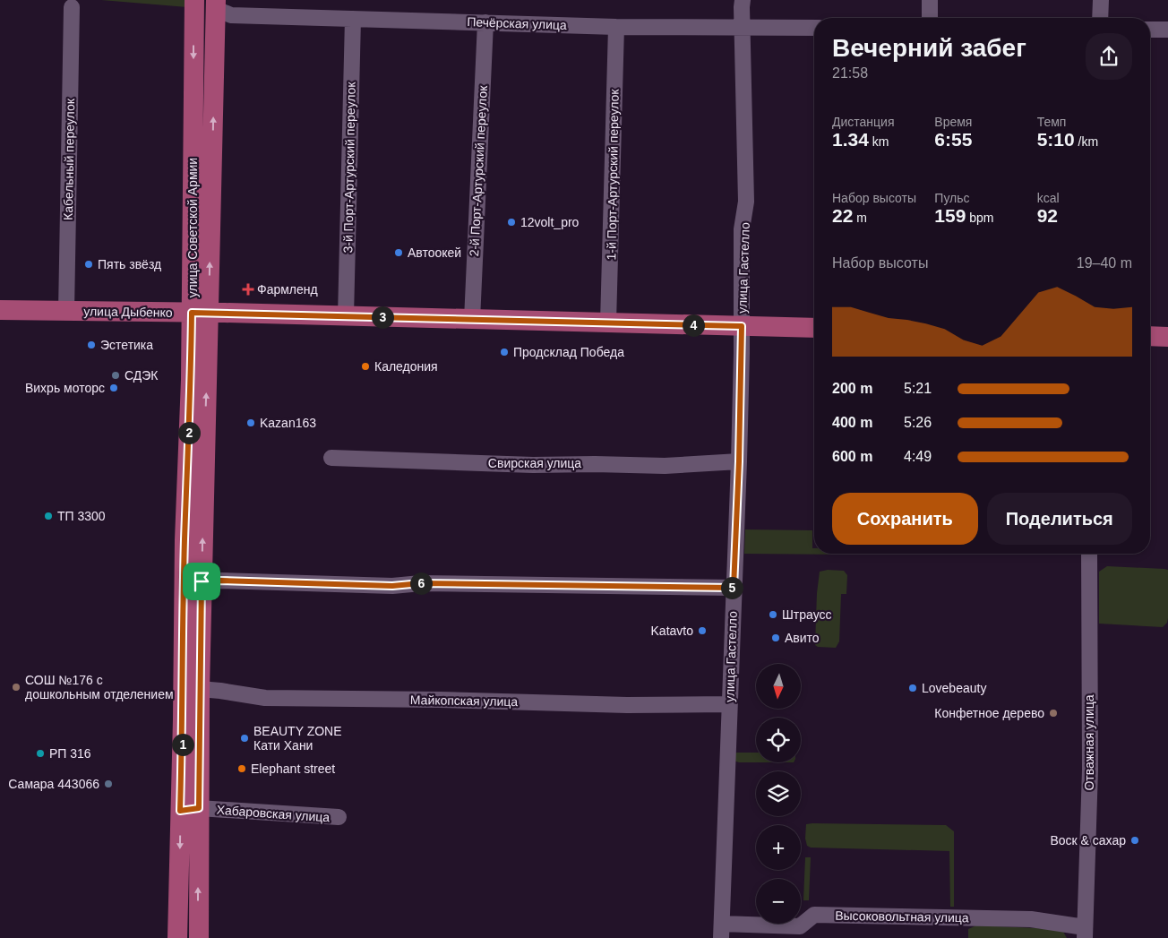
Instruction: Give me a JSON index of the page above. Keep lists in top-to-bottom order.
{
  "streets": {
    "main road": ["улица Советской Армии", "улица Дыбенко"],
    "street": [
      "Печёрская улица",
      "Кабельный переулок",
      "3-й Порт-Артурский переулок",
      "2-й Порт-Артурский переулок",
      "1-й Порт-Артурский переулок",
      "улица Гастелло",
      "Свирская улица",
      "Майкопская улица",
      "Отважная улица",
      "Хабаровская улица",
      "Высоковольтная улица"
    ]
  },
  "crossings": [
    ["Печёрская улица", "3-й Порт-Артурский переулок"],
    ["Печёрская улица", "2-й Порт-Артурский переулок"],
    ["Печёрская улица", "1-й Порт-Артурский переулок"],
    ["Печёрская улица", "улица Советской Армии"],
    ["Печёрская улица", "улица Гастелло"],
    ["Кабельный переулок", "улица Дыбенко"],
    ["3-й Порт-Артурский переулок", "улица Дыбенко"],
    ["2-й Порт-Артурский переулок", "улица Дыбенко"],
    ["1-й Порт-Артурский переулок", "улица Дыбенко"],
    ["улица Советской Армии", "улица Дыбенко"],
    ["улица Советской Армии", "Майкопская улица"],
    ["улица Советской Армии", "Хабаровская улица"],
    ["улица Гастелло", "улица Дыбенко"],
    ["улица Гастелло", "Свирская улица"],
    ["улица Гастелло", "Майкопская улица"],
    ["улица Гастелло", "Высоковольтная улица"],
    ["Отважная улица", "Высоковольтная улица"]
  ],
  "places": {
    "other": [
      "12volt_pro",
      "Автоокей",
      "Пять звёзд",
      "Эстетика",
      "Продсклад Победа",
      "Каледония",
      "СДЭК",
      "Вихрь моторс",
      "Kazan163",
      "ТП 3300",
      "Штраусс",
      "Katavto",
      "Авито",
      "СОШ №176 с дошкольным отделением",
      "Lovebeauty",
      "Конфетное дерево",
      "BEAUTY ZONE Кати Хани",
      "РП 316",
      "Elephant street",
      "Самара 443066",
      "Воск & сахар"
    ],
    "health": ["Фармленд"]
  },
  "north": "bottom",
  "page": {
    "heading": ["Вечерний забег", "21:58"],
    "stats": [
      ["Дистанция", "1.34 km"],
      ["Время", "6:55"],
      ["Темп", "5:10 /km"],
      ["Набор высоты", "22 m"],
      ["Пульс", "159 bpm"],
      ["kcal", "92"]
    ],
    "chart": ["Набор высоты", "19–40 m"],
    "pins": [
      "3",
      "4",
      "2",
      "6",
      "5",
      "1"
    ],
    "list": [
      {
        "name": "200 m",
        "note": "5:21"
      },
      {
        "name": "400 m",
        "note": "5:26"
      },
      {
        "name": "600 m",
        "note": "4:49"
      }
    ],
    "buttons": ["Сохранить", "Поделиться"],
    "map_buttons": ["+", "−"]
  }
}
